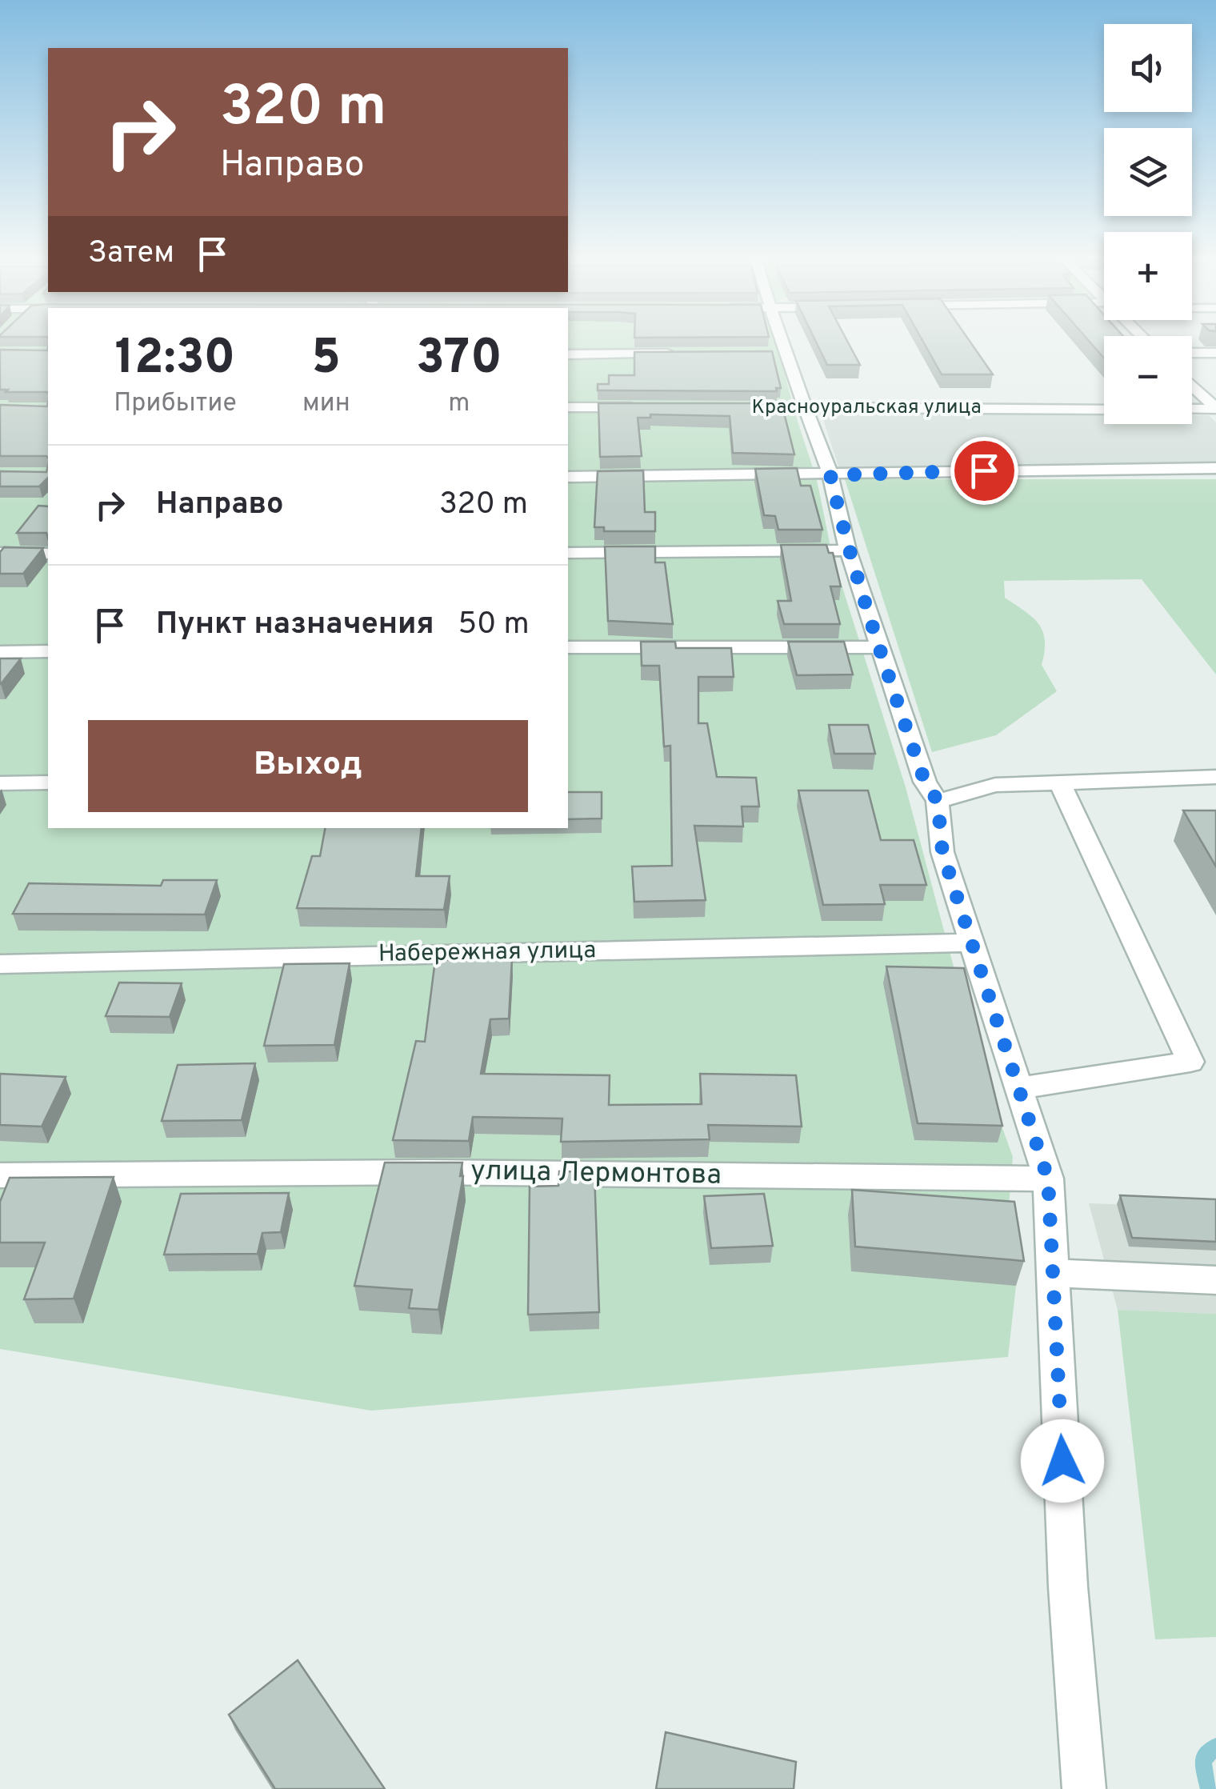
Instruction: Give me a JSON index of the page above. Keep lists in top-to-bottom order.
{
  "streets": {
    "street": ["Красноуральская улица", "Набережная улица", "улица Лермонтова"]
  },
  "page": {
    "map_buttons": ["+", "−"],
    "turn": ["320 m", "Направо"],
    "then": "Затем",
    "eta": [
      "12:30",
      "Прибытие",
      "5",
      "мин",
      "370",
      "m"
    ],
    "list": [
      {
        "name": "Направо",
        "value": "320 m"
      },
      {
        "name": "Пункт назначения",
        "value": "50 m"
      }
    ],
    "buttons": "Выход"
  }
}
